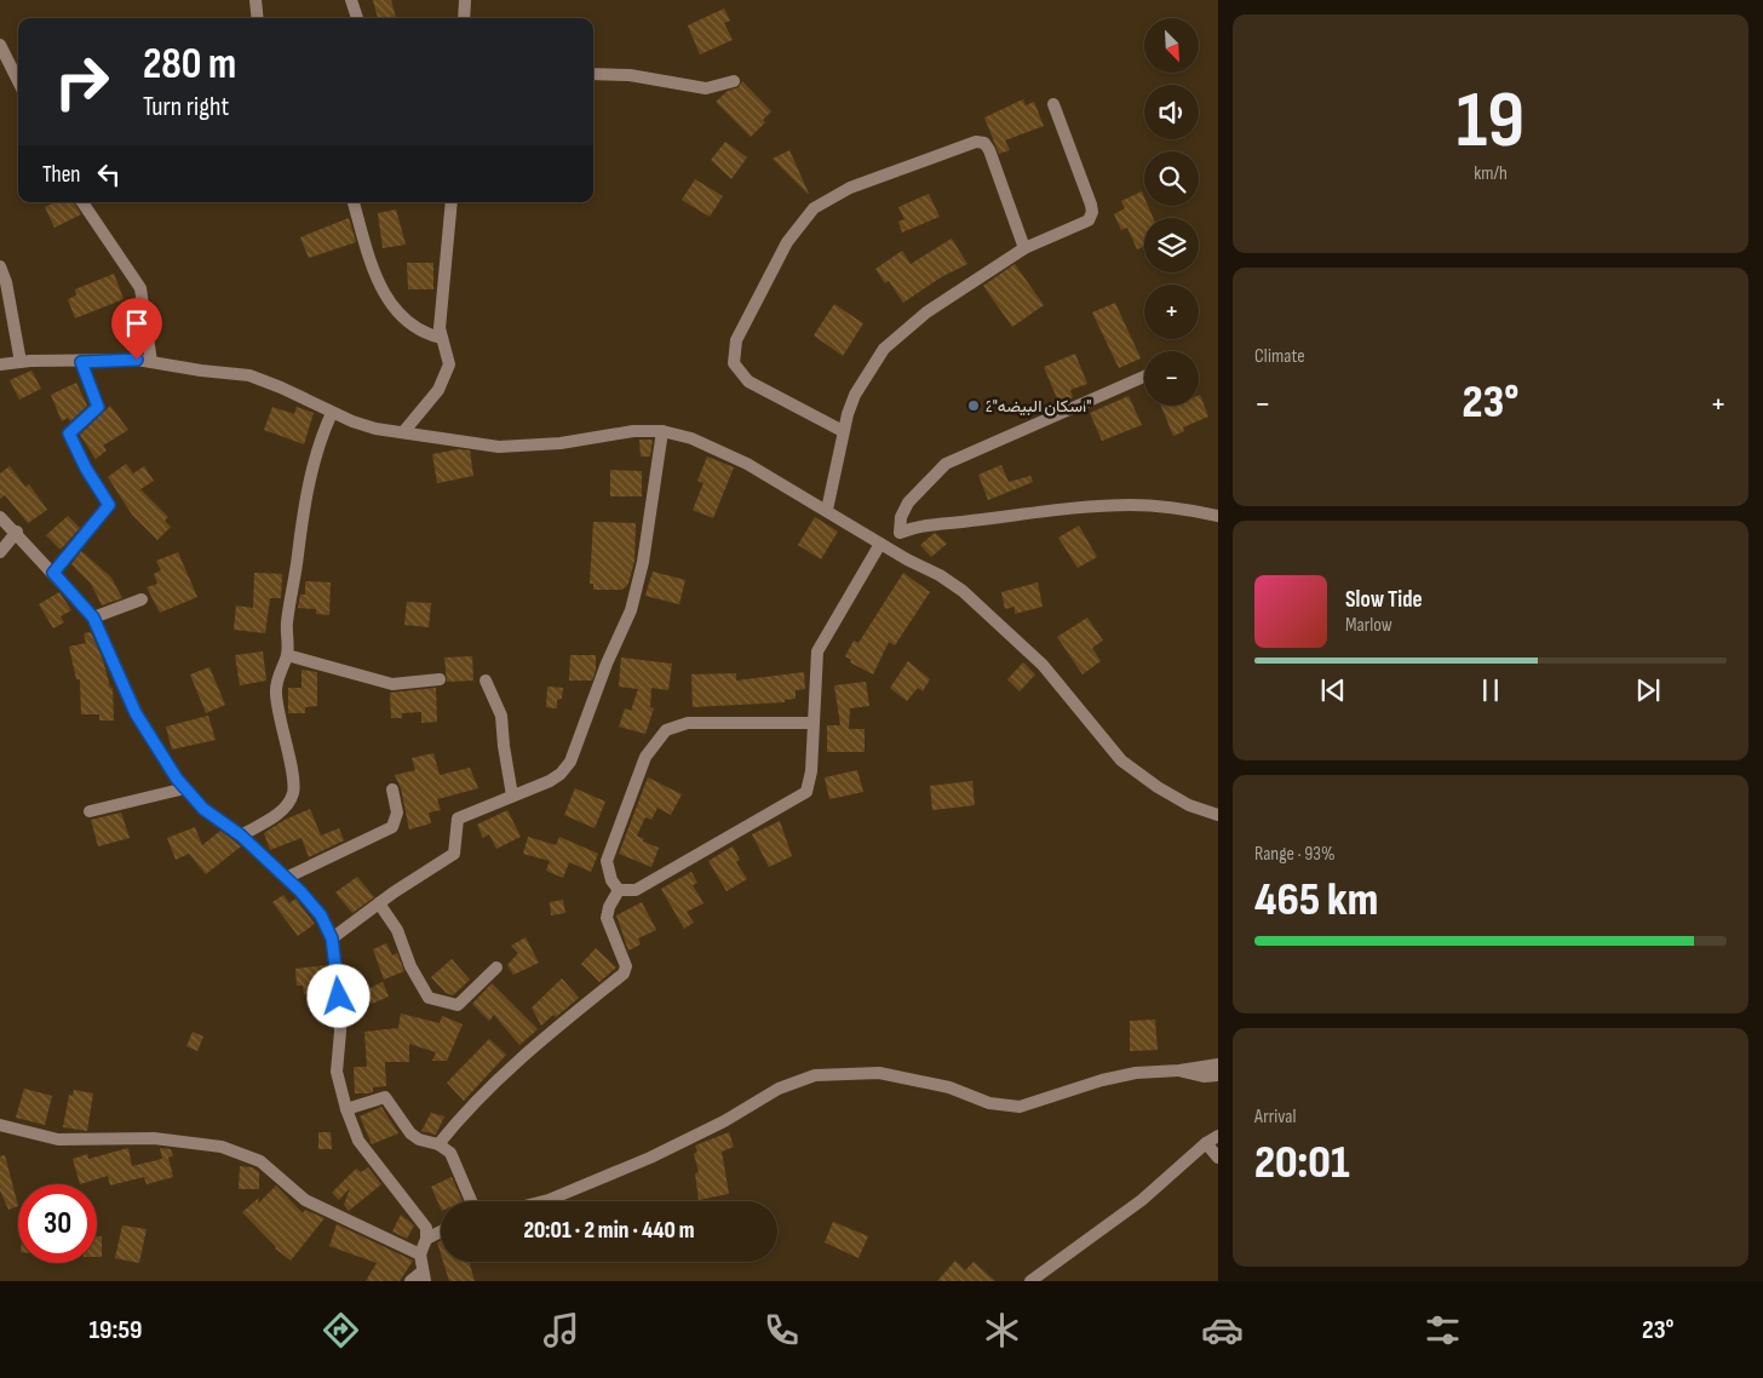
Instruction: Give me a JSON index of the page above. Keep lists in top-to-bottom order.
{
  "places": ["اسكان البيضه\"2\""],
  "north": "bottom right",
  "page": {
    "tile": [
      ["19", "km/h"],
      "Climate",
      ["Range · 93%", "465 km"],
      ["Arrival", "20:01"]
    ],
    "map_buttons": ["+", "−"],
    "turn": ["280 m", "Turn right"],
    "then": "Then",
    "heat": ["−", "23°", "+"],
    "song": ["Slow Tide", "Marlow"],
    "limit": "30",
    "trip": "20:01 · 2 min · 440 m",
    "tabs": ["19:59", "23°"]
  }
}
